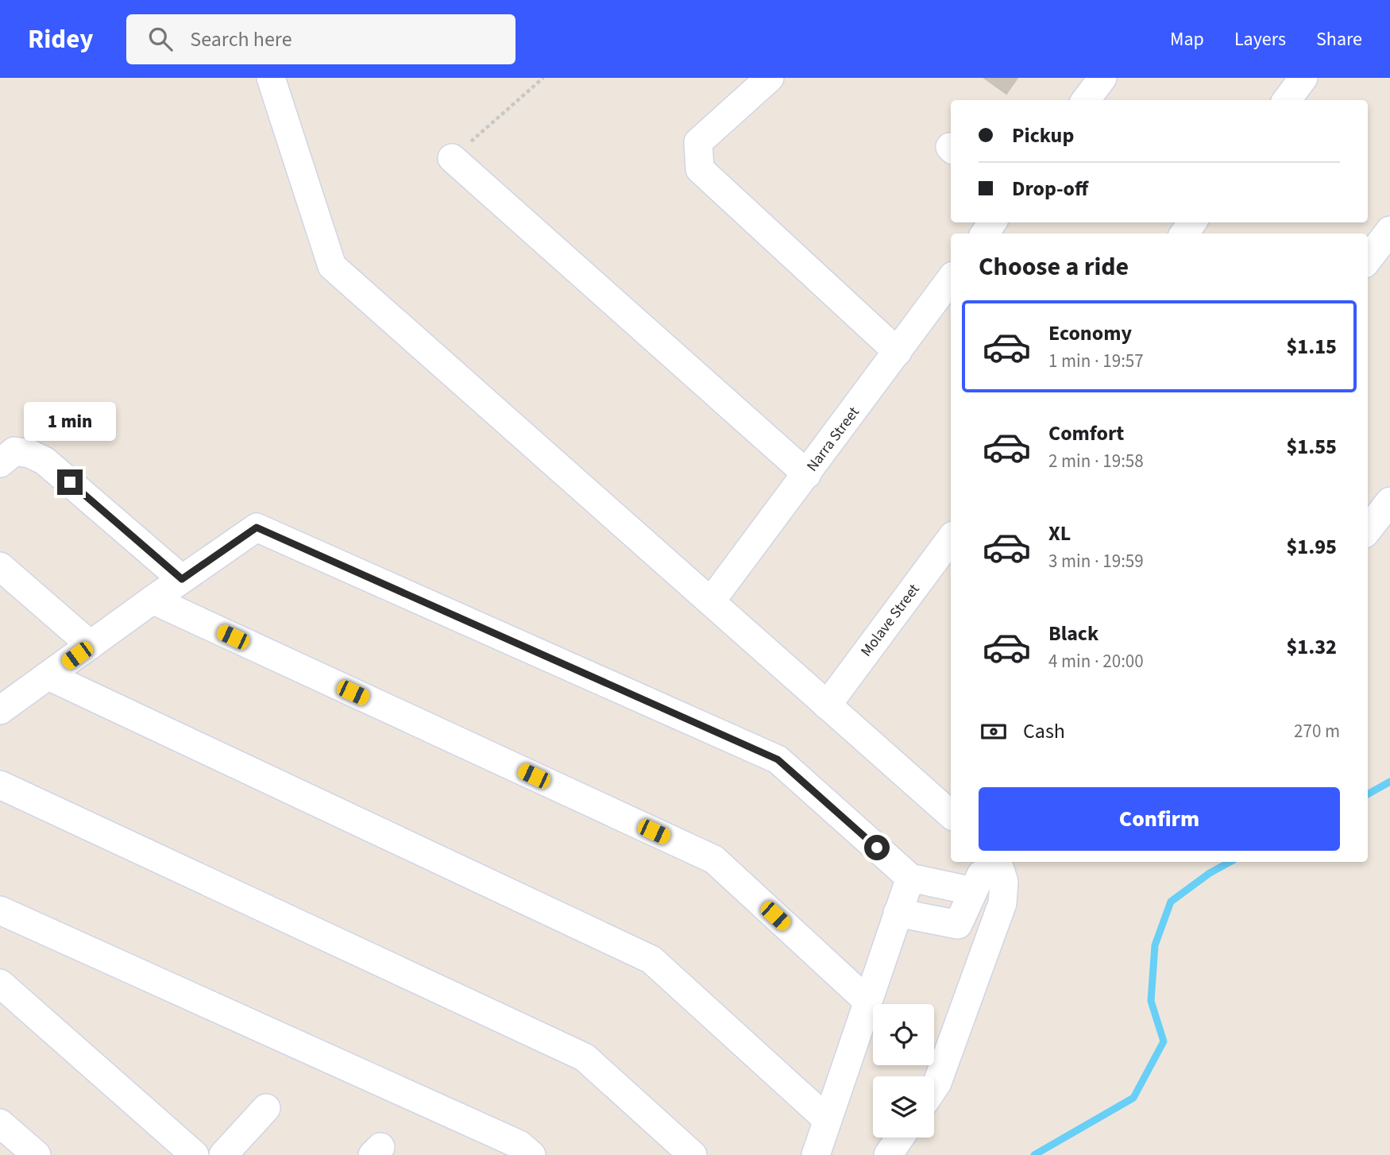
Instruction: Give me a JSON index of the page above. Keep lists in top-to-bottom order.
{
  "streets": {
    "street": ["Narra Street", "Molave Street"]
  },
  "page": {
    "header": "Ridey",
    "search": "Search here",
    "nav": ["Map", "Layers", "Share"],
    "banner": ["Pickup", "Drop-off"],
    "heading": "Choose a ride",
    "list": [
      {
        "name": "Economy",
        "note": "1 min · 19:57",
        "value": "$1.15"
      },
      {
        "name": "Comfort",
        "note": "2 min · 19:58",
        "value": "$1.55"
      },
      {
        "name": "XL",
        "note": "3 min · 19:59",
        "value": "$1.95"
      },
      {
        "name": "Black",
        "note": "4 min · 20:00",
        "value": "$1.32"
      }
    ],
    "bubble": "1 min",
    "pay": ["Cash", "270 m"],
    "buttons": "Confirm"
  }
}
